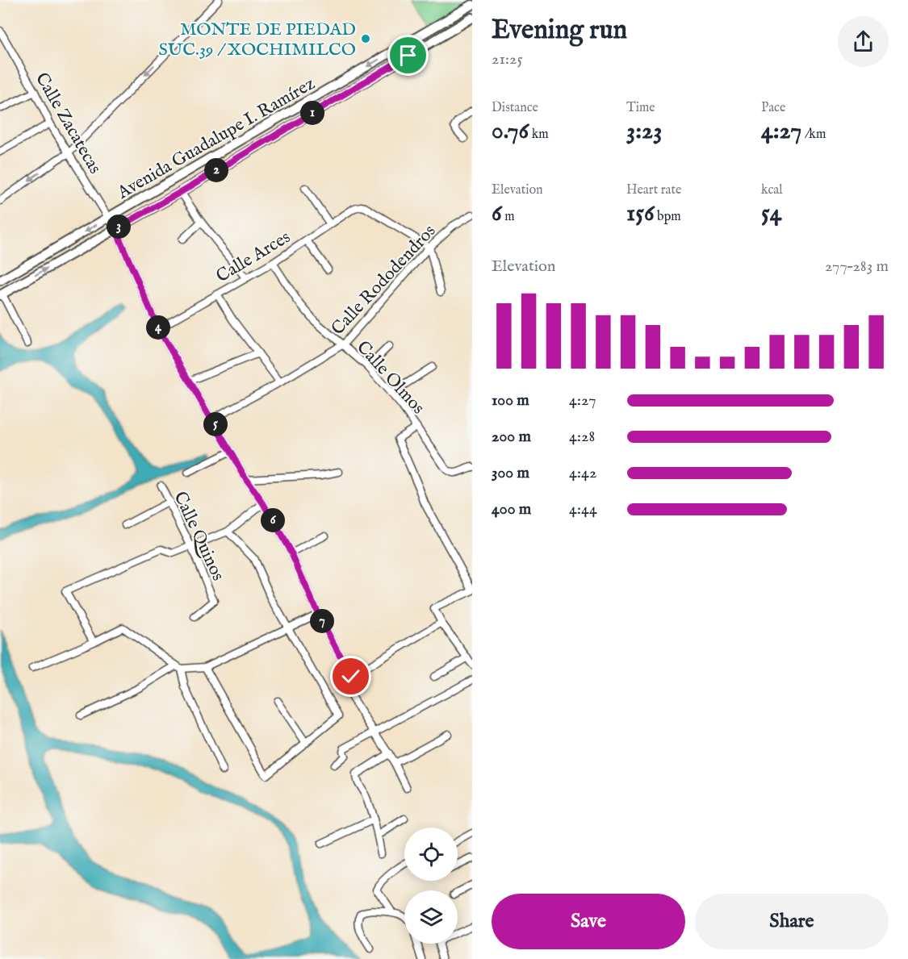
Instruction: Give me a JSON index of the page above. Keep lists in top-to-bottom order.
{
  "streets": {
    "main road": ["Avenida Guadalupe I. Ramírez"],
    "street": [
      "Calle Zacatecas",
      "Calle Arces",
      "Calle Rododendros",
      "Calle Olmos",
      "Calle Quinos"
    ]
  },
  "crossings": [
    ["Calle Zacatecas", "Avenida Guadalupe I. Ramírez"],
    ["Calle Zacatecas", "Calle Arces"],
    ["Calle Zacatecas", "Calle Rododendros"],
    ["Calle Arces", "Calle Rododendros"],
    ["Calle Arces", "Calle Olmos"],
    ["Calle Rododendros", "Calle Olmos"]
  ],
  "places": ["MONTE DE PIEDAD SUC.39 / XOCHIMILCO"],
  "page": {
    "heading": ["Evening run", "21:25"],
    "stats": [
      ["Distance", "0.76 km"],
      ["Time", "3:23"],
      ["Pace", "4:27 /km"],
      ["Elevation", "6 m"],
      ["Heart rate", "156 bpm"],
      ["kcal", "54"]
    ],
    "pins": [
      "1",
      "2",
      "3",
      "4",
      "5",
      "6",
      "7"
    ],
    "chart": ["Elevation", "277–283 m"],
    "list": [
      {
        "name": "100 m",
        "note": "4:27"
      },
      {
        "name": "200 m",
        "note": "4:28"
      },
      {
        "name": "300 m",
        "note": "4:42"
      },
      {
        "name": "400 m",
        "note": "4:44"
      }
    ],
    "buttons": ["Save", "Share"]
  }
}
